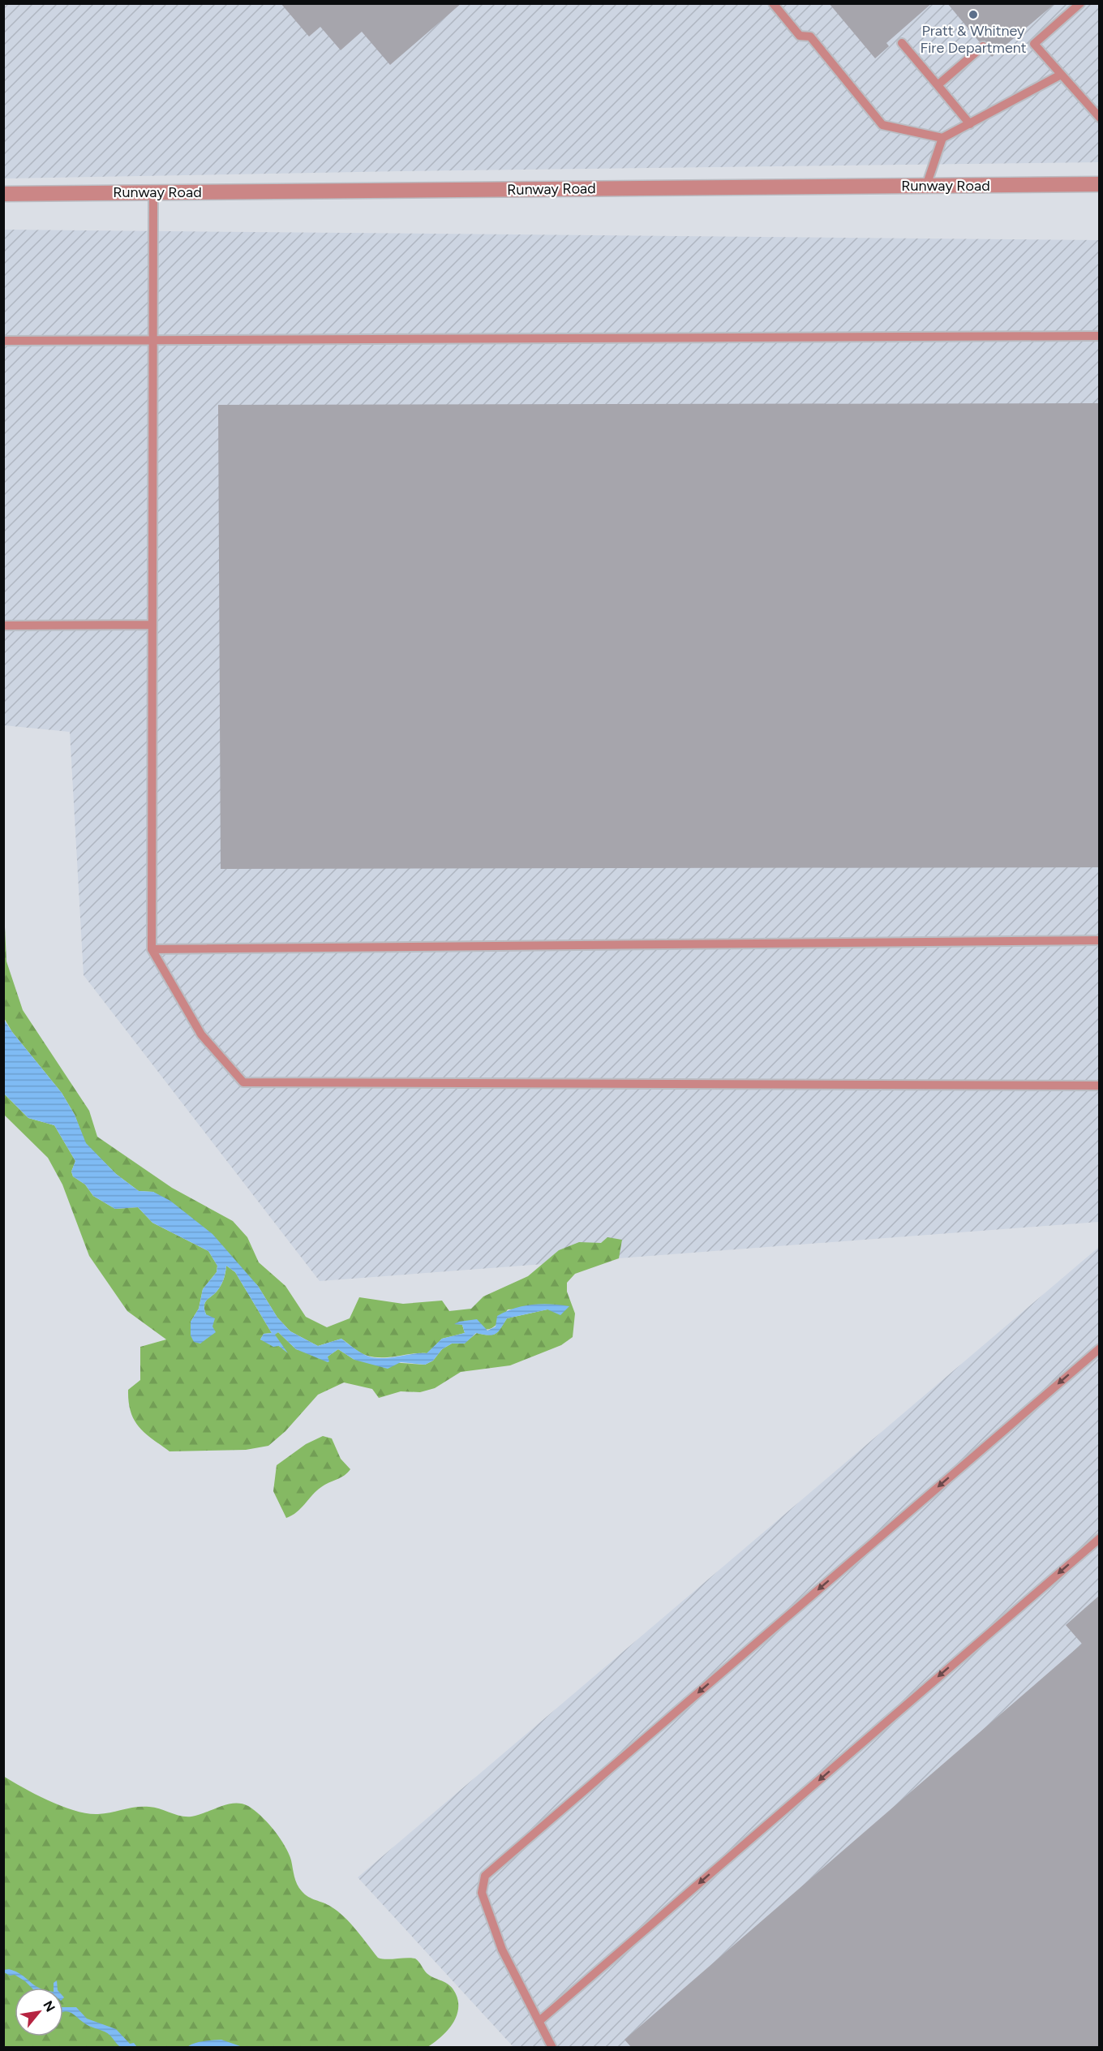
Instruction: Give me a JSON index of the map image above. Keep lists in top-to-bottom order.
{
  "streets": {
    "street": ["Runway Road"]
  },
  "places": ["Pratt & Whitney Fire Department"],
  "north": "top right"
}
